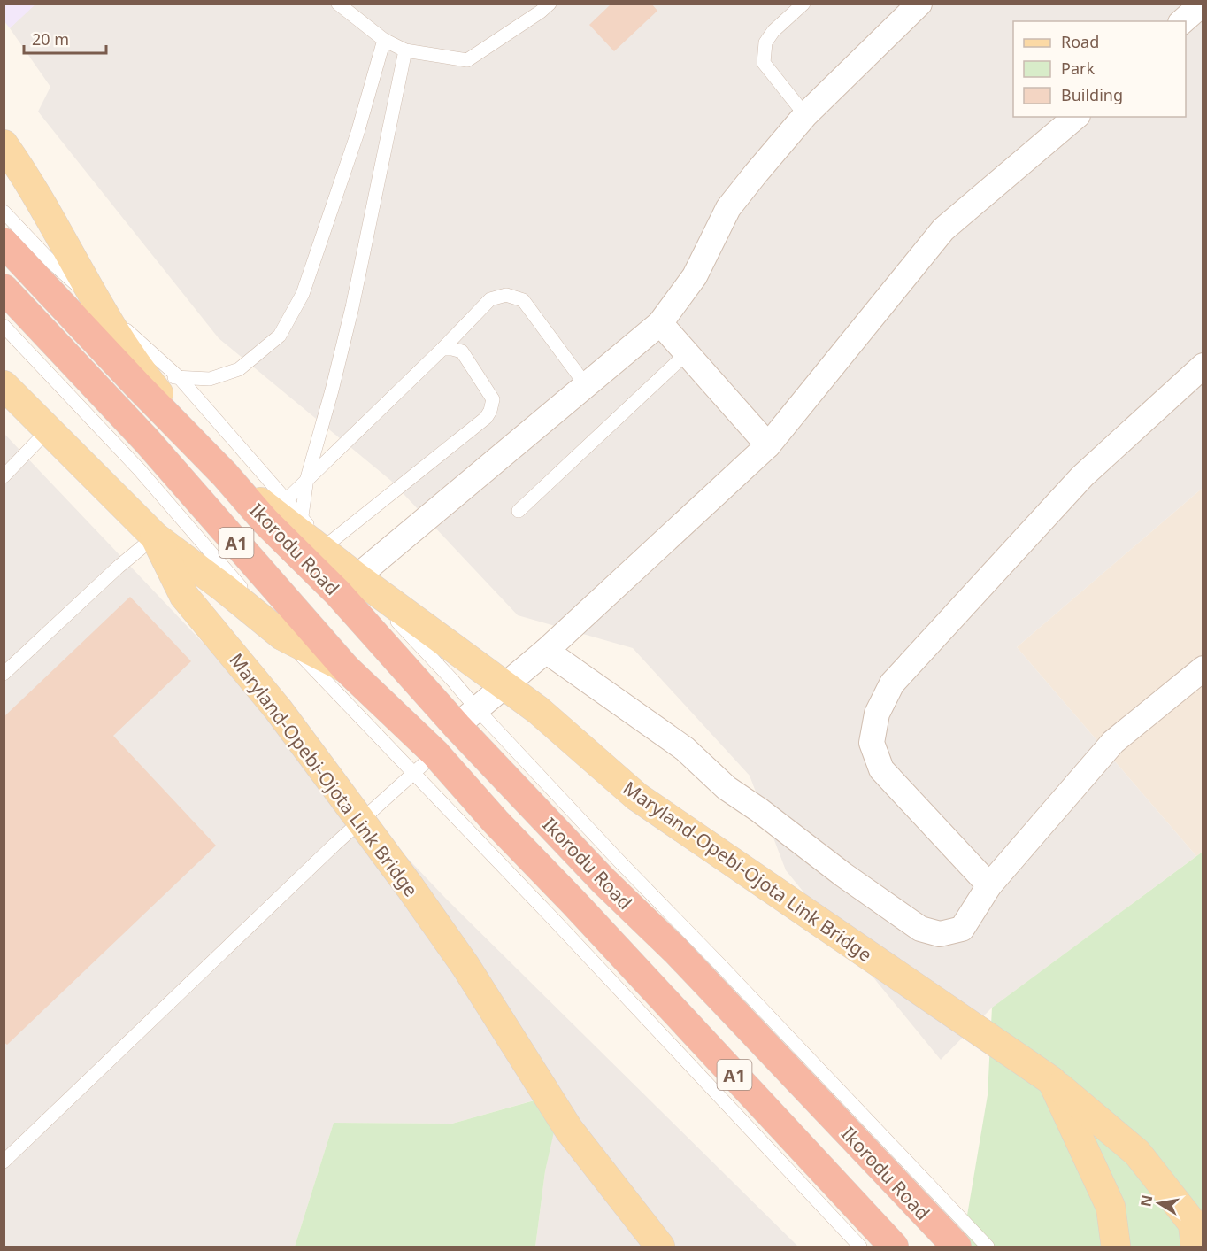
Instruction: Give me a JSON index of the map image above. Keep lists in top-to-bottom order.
{
  "streets": {
    "highway": ["A1", "Ikorodu Road"],
    "main road": ["Maryland-Opebi-Ojota Link Bridge"]
  },
  "crossings": [
    ["Ikorodu Road", "Maryland-Opebi-Ojota Link Bridge"]
  ],
  "legend": ["Road", "Park", "Building"],
  "scale_bar": "20 m",
  "north": "left"
}
